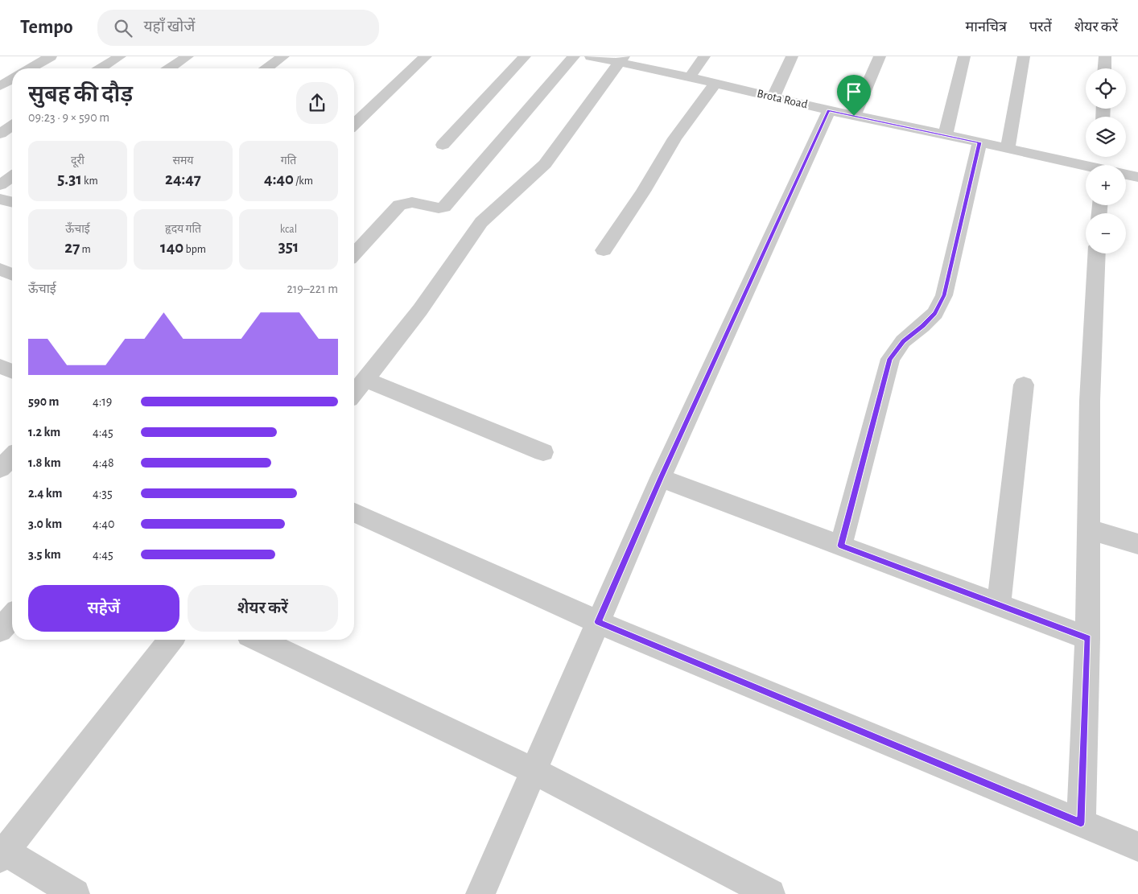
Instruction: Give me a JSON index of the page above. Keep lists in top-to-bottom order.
{
  "streets": {
    "street": ["Brota Road"]
  },
  "page": {
    "header": "Tempo",
    "search": "यहाँ खोजें",
    "nav": ["मानचित्र", "परतें", "शेयर करें"],
    "map_buttons": ["+", "−"],
    "heading": ["सुबह की दौड़", "09:23 · 9 × 590 m"],
    "stats": [
      ["दूरी", "5.31 km"],
      ["समय", "24:47"],
      ["गति", "4:40 /km"],
      ["ऊँचाई", "27 m"],
      ["हृदय गति", "140 bpm"],
      ["kcal", "351"]
    ],
    "chart": ["ऊँचाई", "219–221 m"],
    "list": [
      {
        "name": "590 m",
        "note": "4:19"
      },
      {
        "name": "1.2 km",
        "note": "4:45"
      },
      {
        "name": "1.8 km",
        "note": "4:48"
      },
      {
        "name": "2.4 km",
        "note": "4:35"
      },
      {
        "name": "3.0 km",
        "note": "4:40"
      },
      {
        "name": "3.5 km",
        "note": "4:45"
      }
    ],
    "buttons": ["सहेजें", "शेयर करें"]
  }
}
